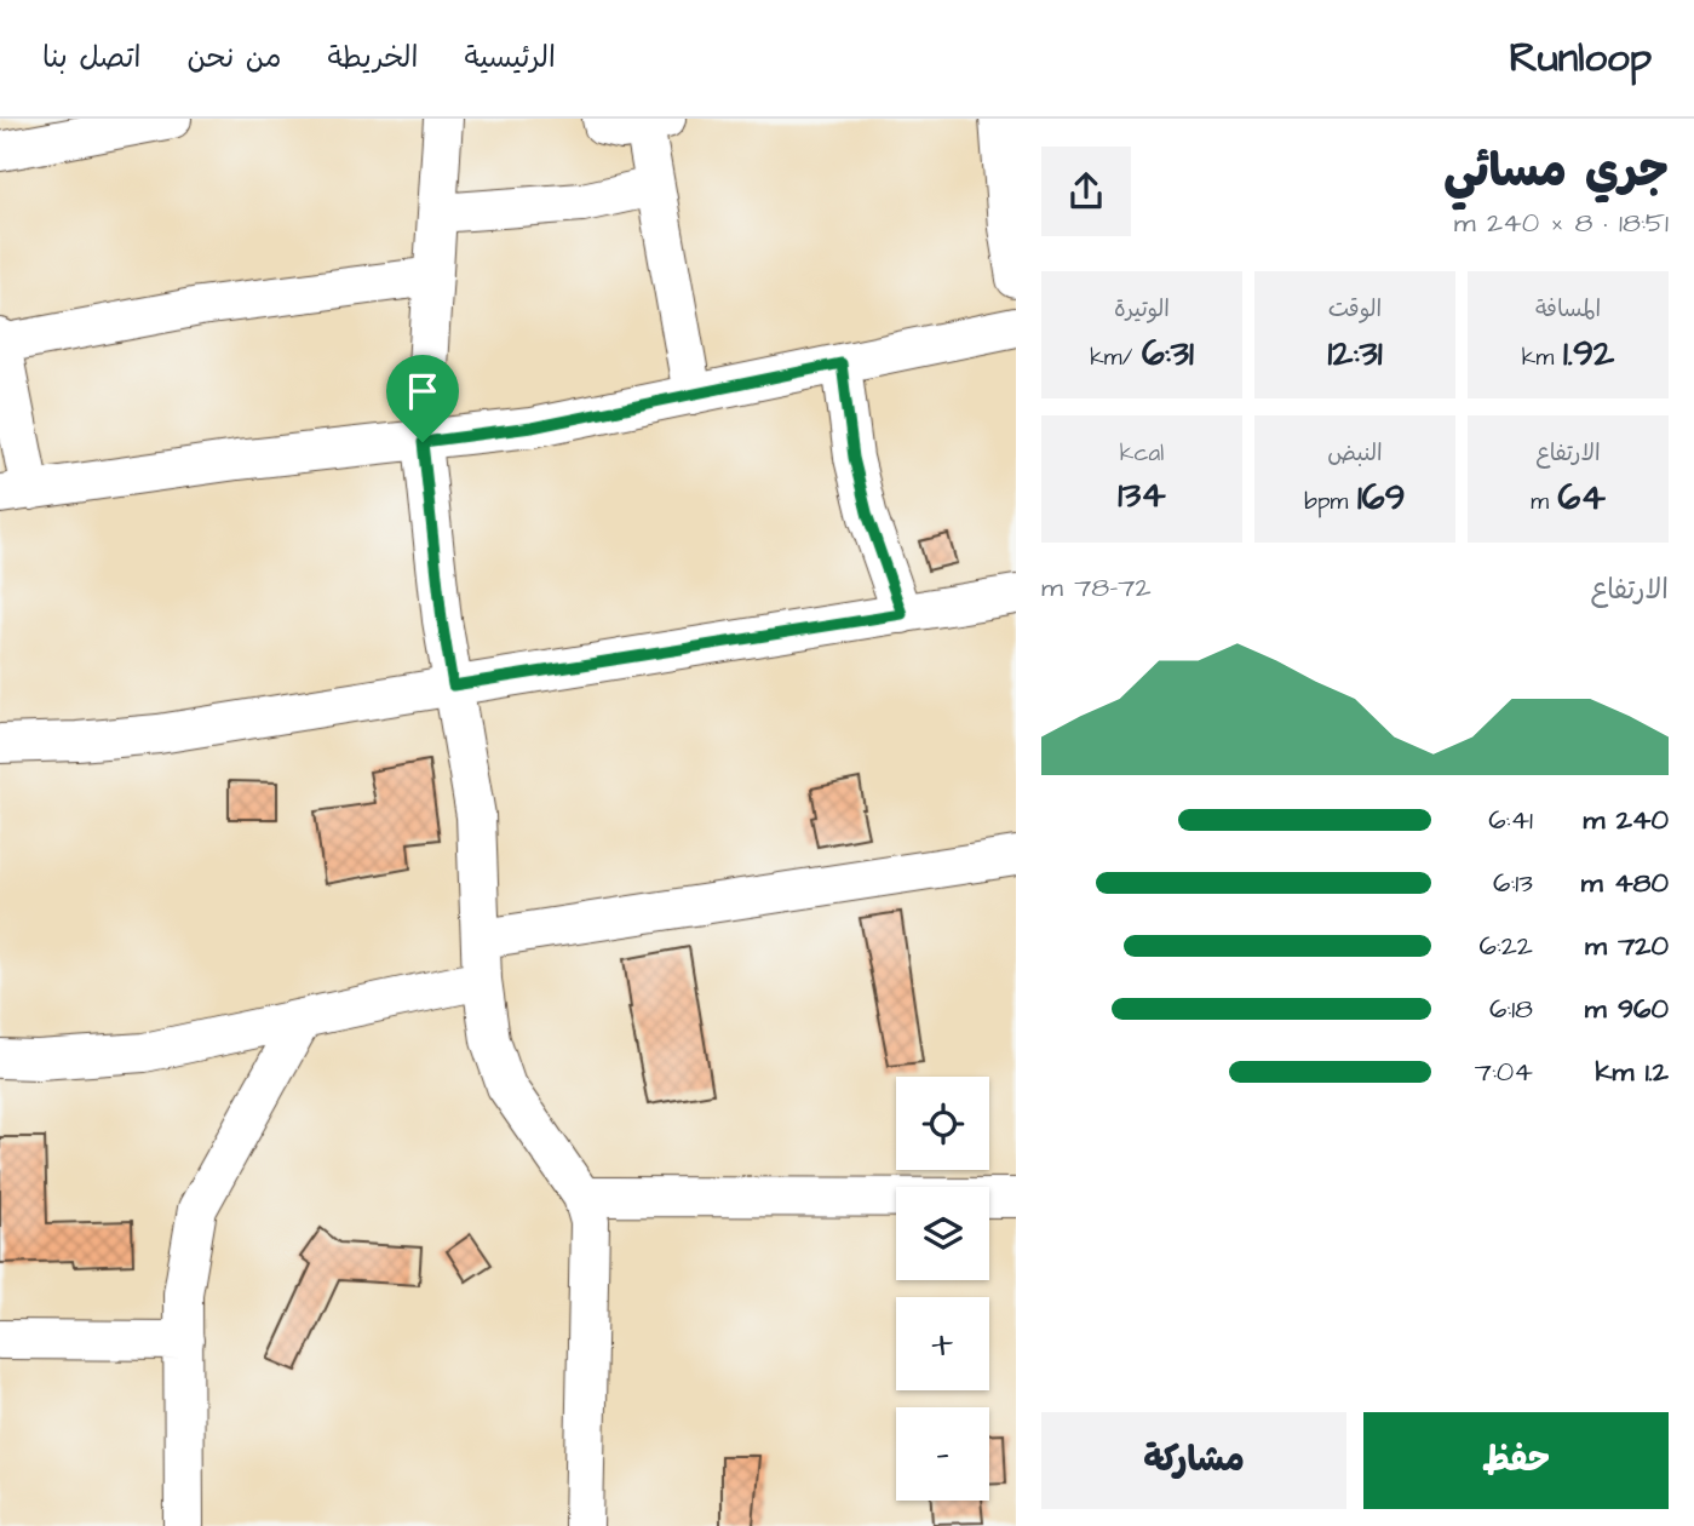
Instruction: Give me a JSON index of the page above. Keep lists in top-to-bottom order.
{
  "page": {
    "header": "Runloop",
    "nav": [
      "الرئيسية",
      "الخريطة",
      "من نحن",
      "اتصل بنا"
    ],
    "heading": ["جري مسائي", "18:51 · 8 × 240 m"],
    "stats": [
      ["المسافة", "1.92 km"],
      ["الوقت", "12:31"],
      ["الوتيرة", "6:31 /km"],
      ["الارتفاع", "64 m"],
      ["النبض", "169 bpm"],
      ["kcal", "134"]
    ],
    "chart": ["الارتفاع", "72–78 m"],
    "list": [
      {
        "name": "240 m",
        "note": "6:41"
      },
      {
        "name": "480 m",
        "note": "6:13"
      },
      {
        "name": "720 m",
        "note": "6:22"
      },
      {
        "name": "960 m",
        "note": "6:18"
      },
      {
        "name": "1.2 km",
        "note": "7:04"
      }
    ],
    "map_buttons": ["+", "−"],
    "buttons": ["حفظ", "مشاركة"]
  }
}
